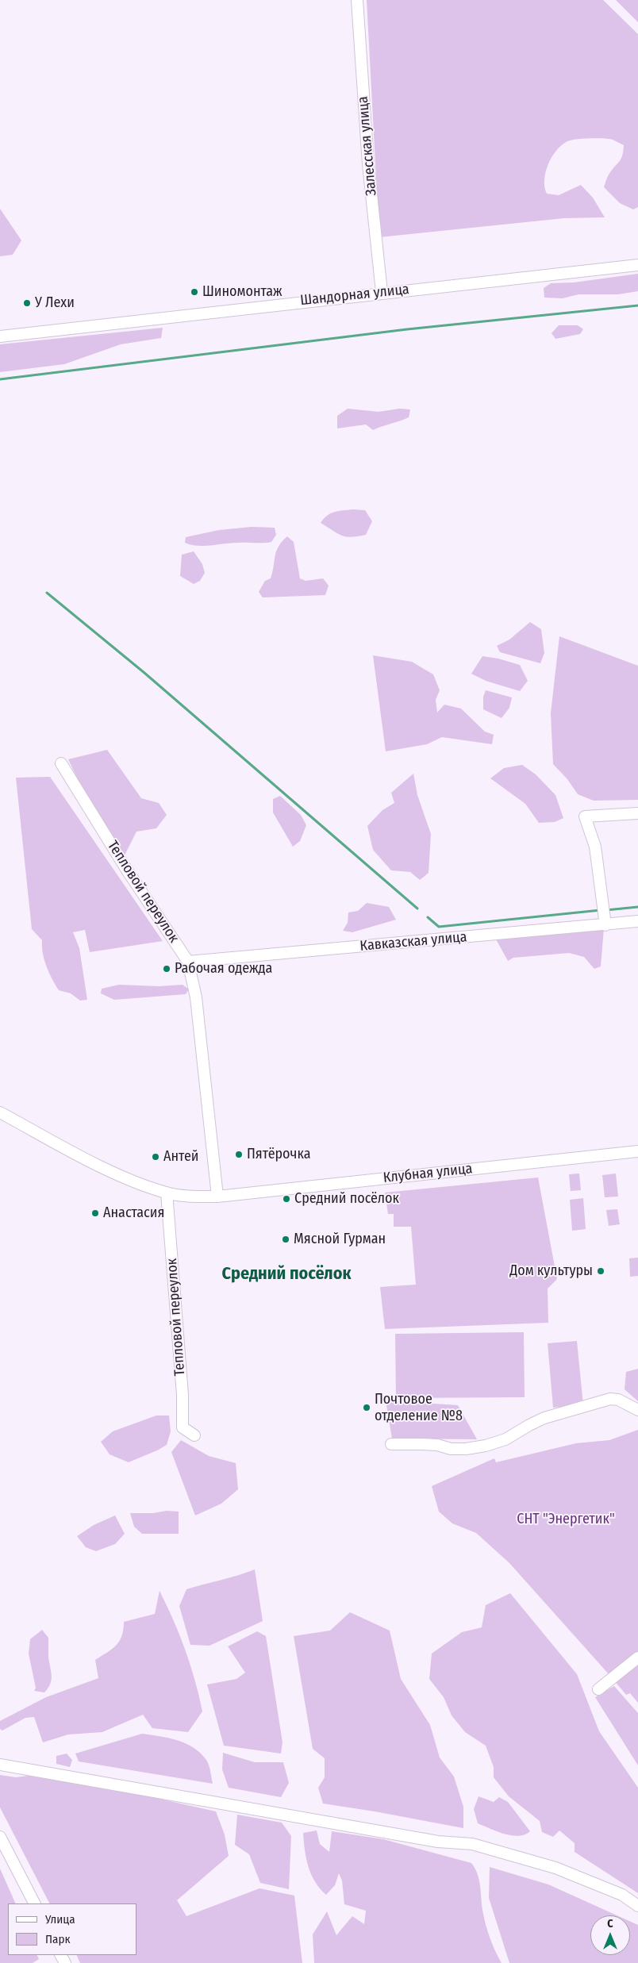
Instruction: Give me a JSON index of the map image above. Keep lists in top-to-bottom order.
{
  "streets": {
    "street": [
      "Залесская улица",
      "Шандорная улица",
      "Тепловой переулок",
      "Кавказская улица",
      "Клубная улица"
    ]
  },
  "crossings": [
    ["Залесская улица", "Шандорная улица"],
    ["Тепловой переулок", "Кавказская улица"],
    ["Тепловой переулок", "Клубная улица"]
  ],
  "districts": ["Средний посёлок"],
  "parks": ["СНТ \"Энергетик\""],
  "places": [
    "Шиномонтаж",
    "У Лехи",
    "Рабочая одежда",
    "Пятёрочка",
    "Антей",
    "Средний посёлок",
    "Анастасия",
    "Мясной Гурман",
    "Дом культуры",
    "Почтовое отделение №8"
  ],
  "legend": ["Улица", "Парк"],
  "north": "top"
}
